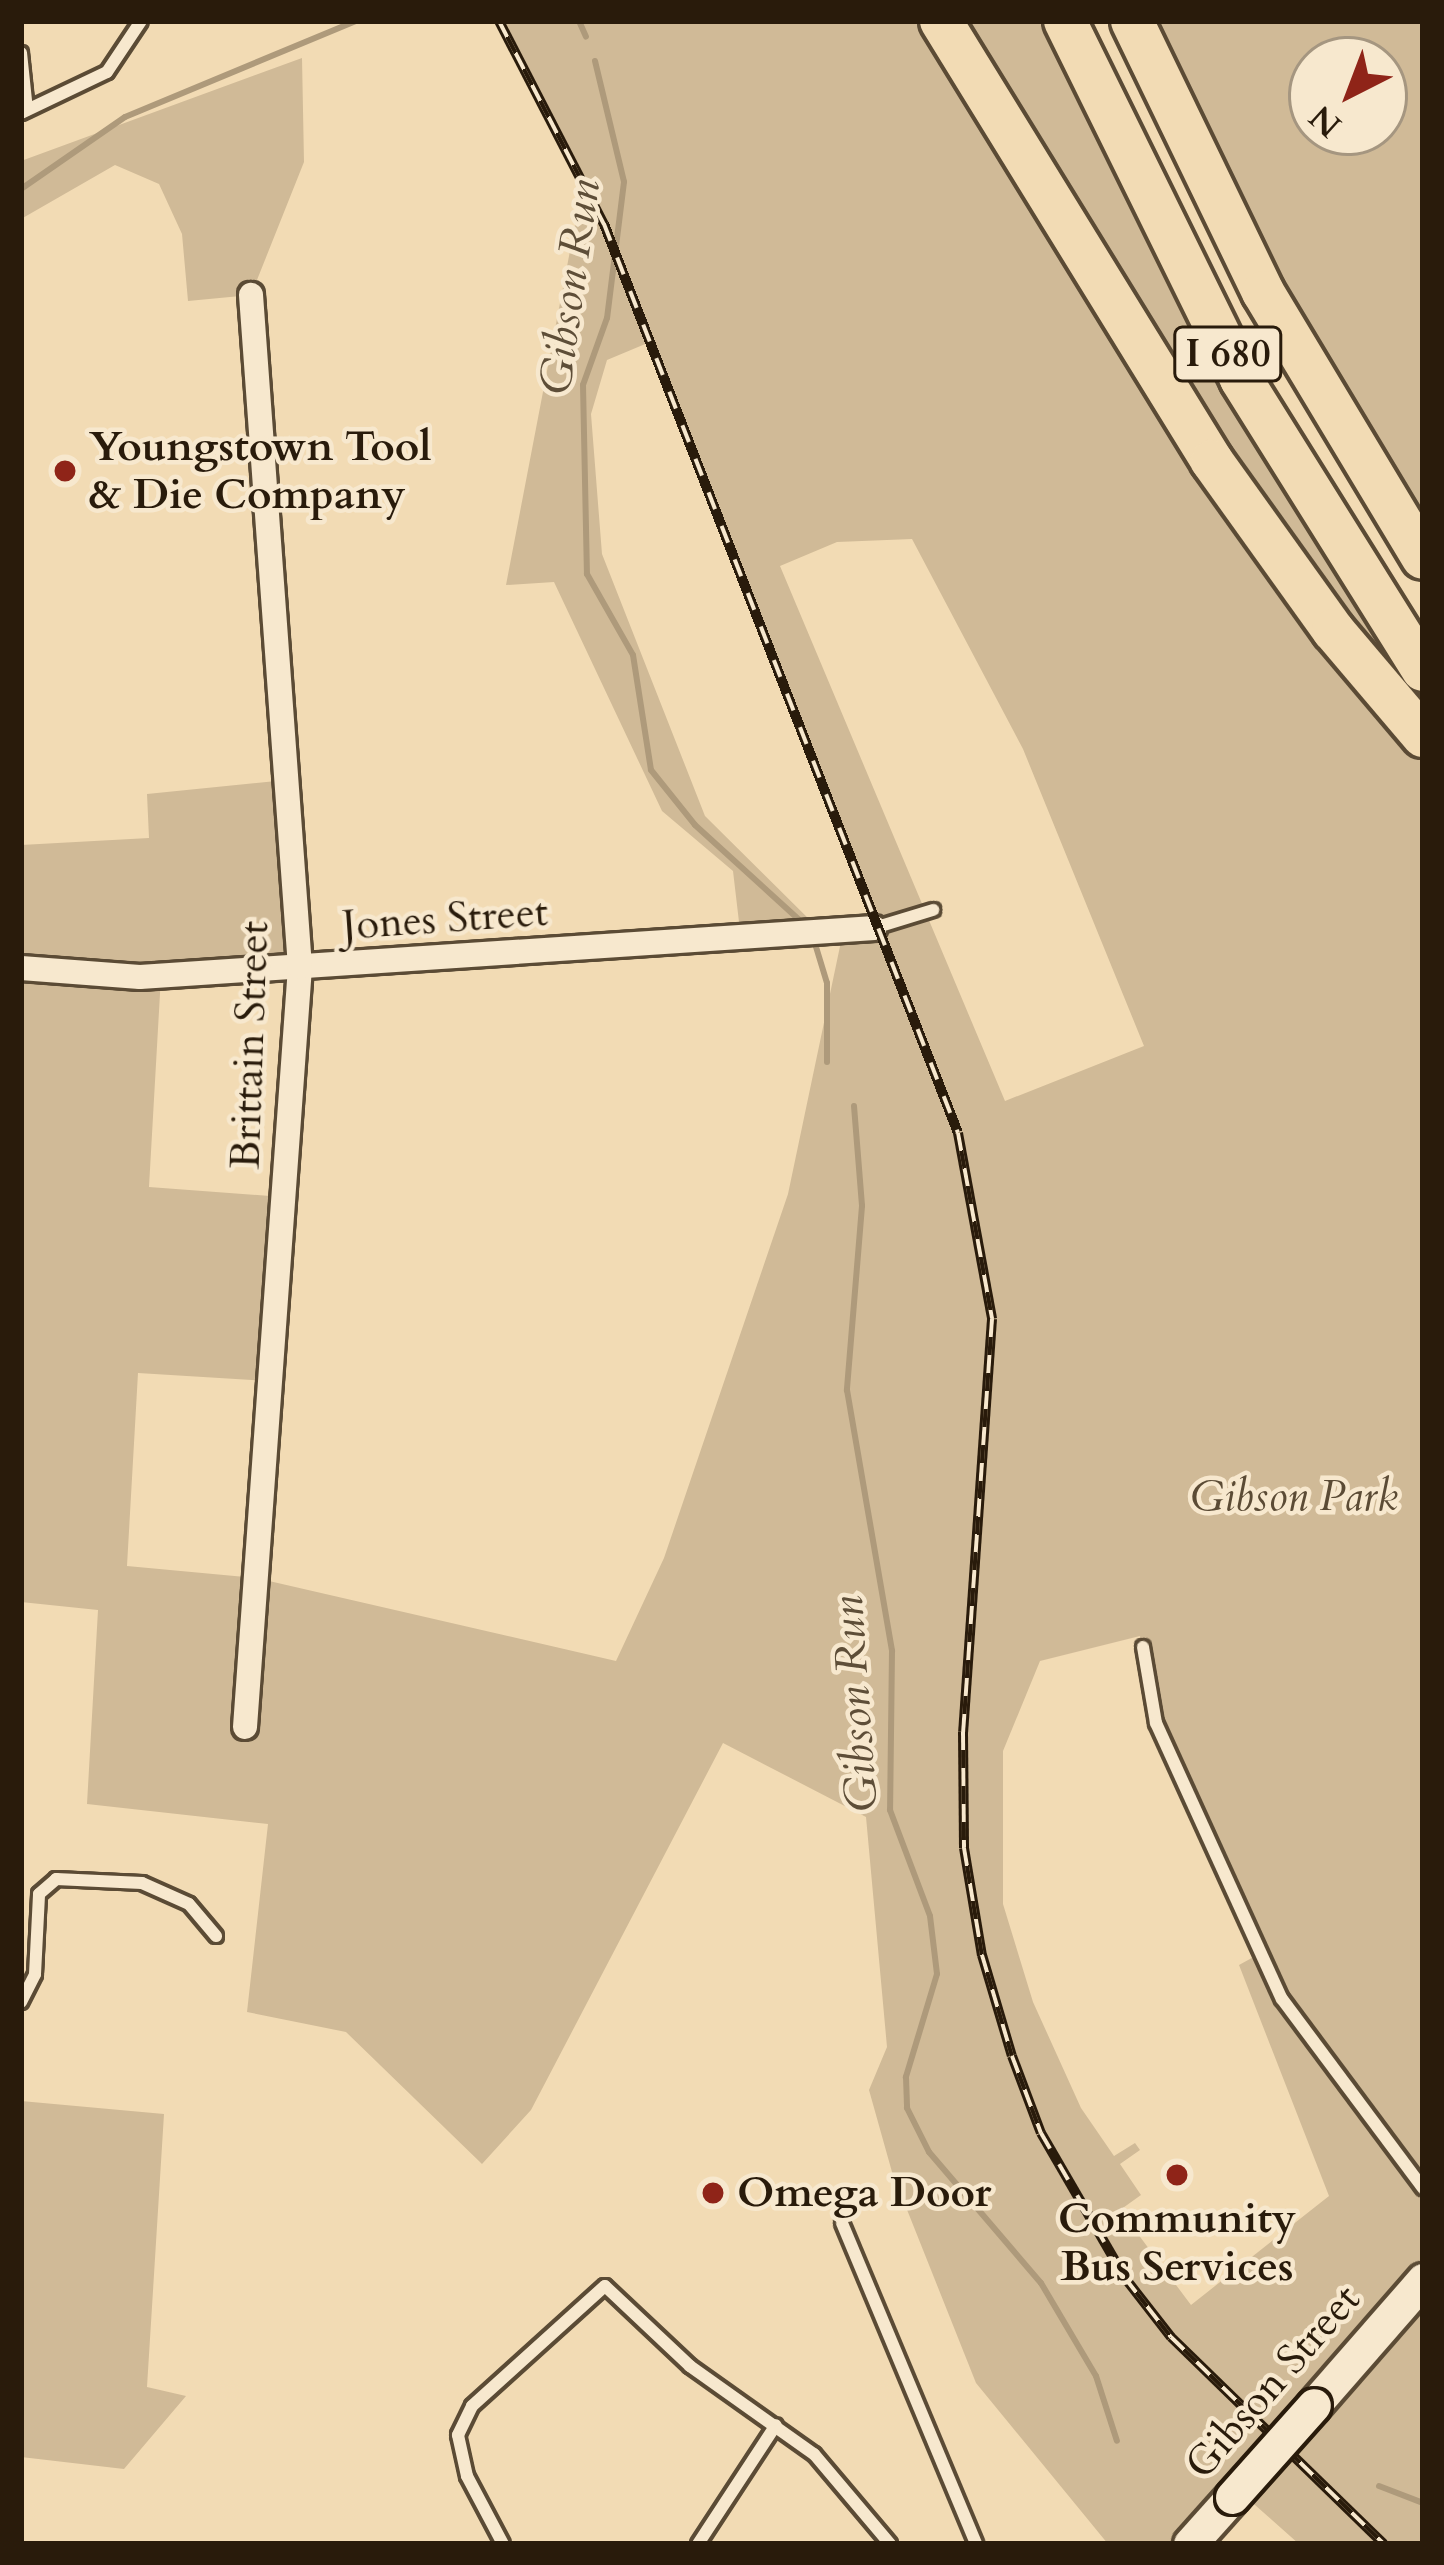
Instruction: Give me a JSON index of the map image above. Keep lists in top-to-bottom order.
{
  "streets": {
    "highway": ["I 680"],
    "street": ["Jones Street", "Brittain Street", "Gibson Street"]
  },
  "crossings": [
    ["Jones Street", "Brittain Street"]
  ],
  "water": ["Gibson Run"],
  "parks": ["Gibson Park"],
  "places": ["Youngstown Tool & Die Company", "Community Bus Services", "Omega Door"],
  "north": "bottom left"
}
